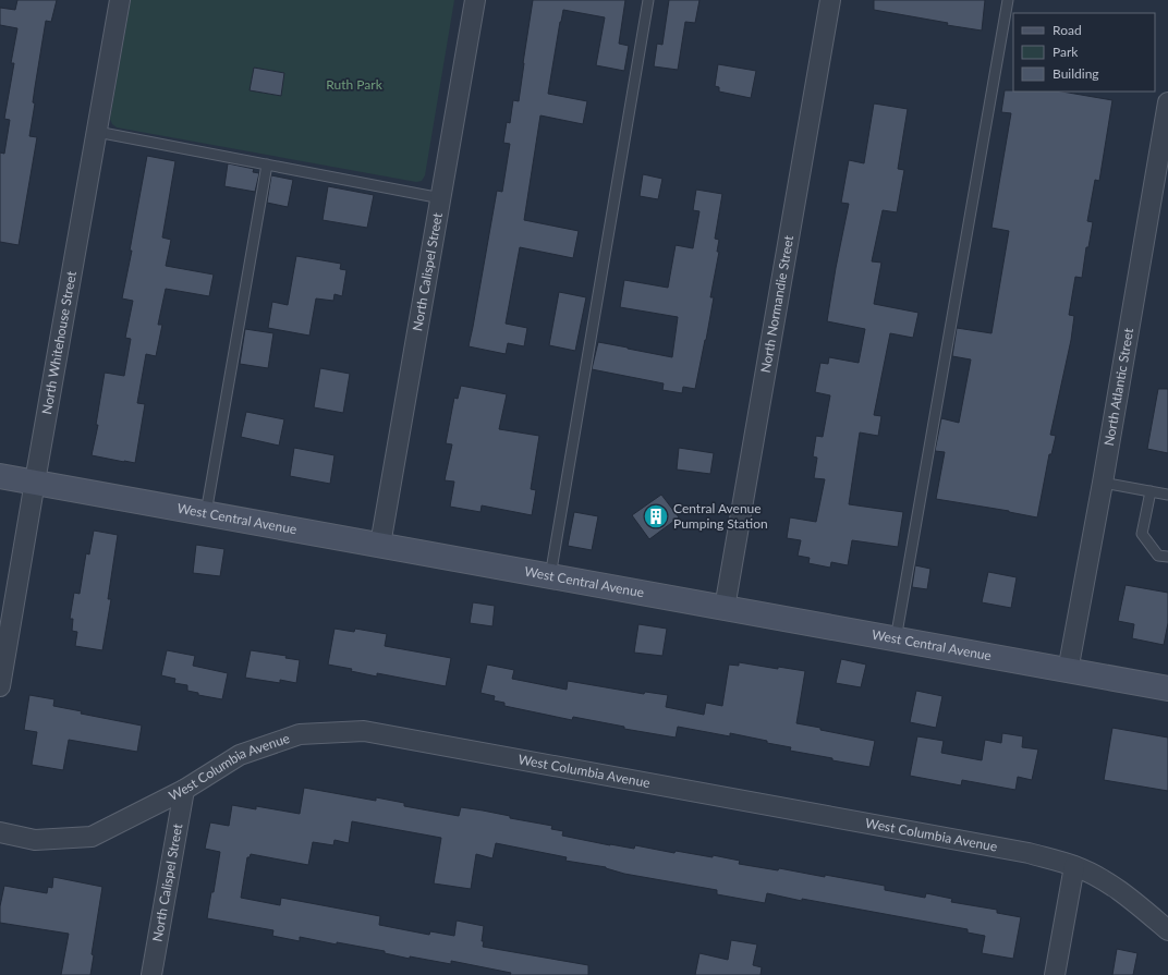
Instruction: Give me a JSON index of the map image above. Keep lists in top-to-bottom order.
{
  "streets": {
    "street": [
      "North Calispel Street",
      "North Normandie Street",
      "North Whitehouse Street",
      "North Atlantic Street",
      "West Central Avenue",
      "West Columbia Avenue"
    ]
  },
  "crossings": [
    ["North Calispel Street", "West Central Avenue"],
    ["North Calispel Street", "West Columbia Avenue"],
    ["North Normandie Street", "West Central Avenue"],
    ["North Whitehouse Street", "West Central Avenue"],
    ["North Atlantic Street", "West Central Avenue"]
  ],
  "parks": ["Ruth Park"],
  "places": {
    "building": ["Central Avenue Pumping Station"]
  },
  "legend": ["Road", "Park", "Building"]
}
